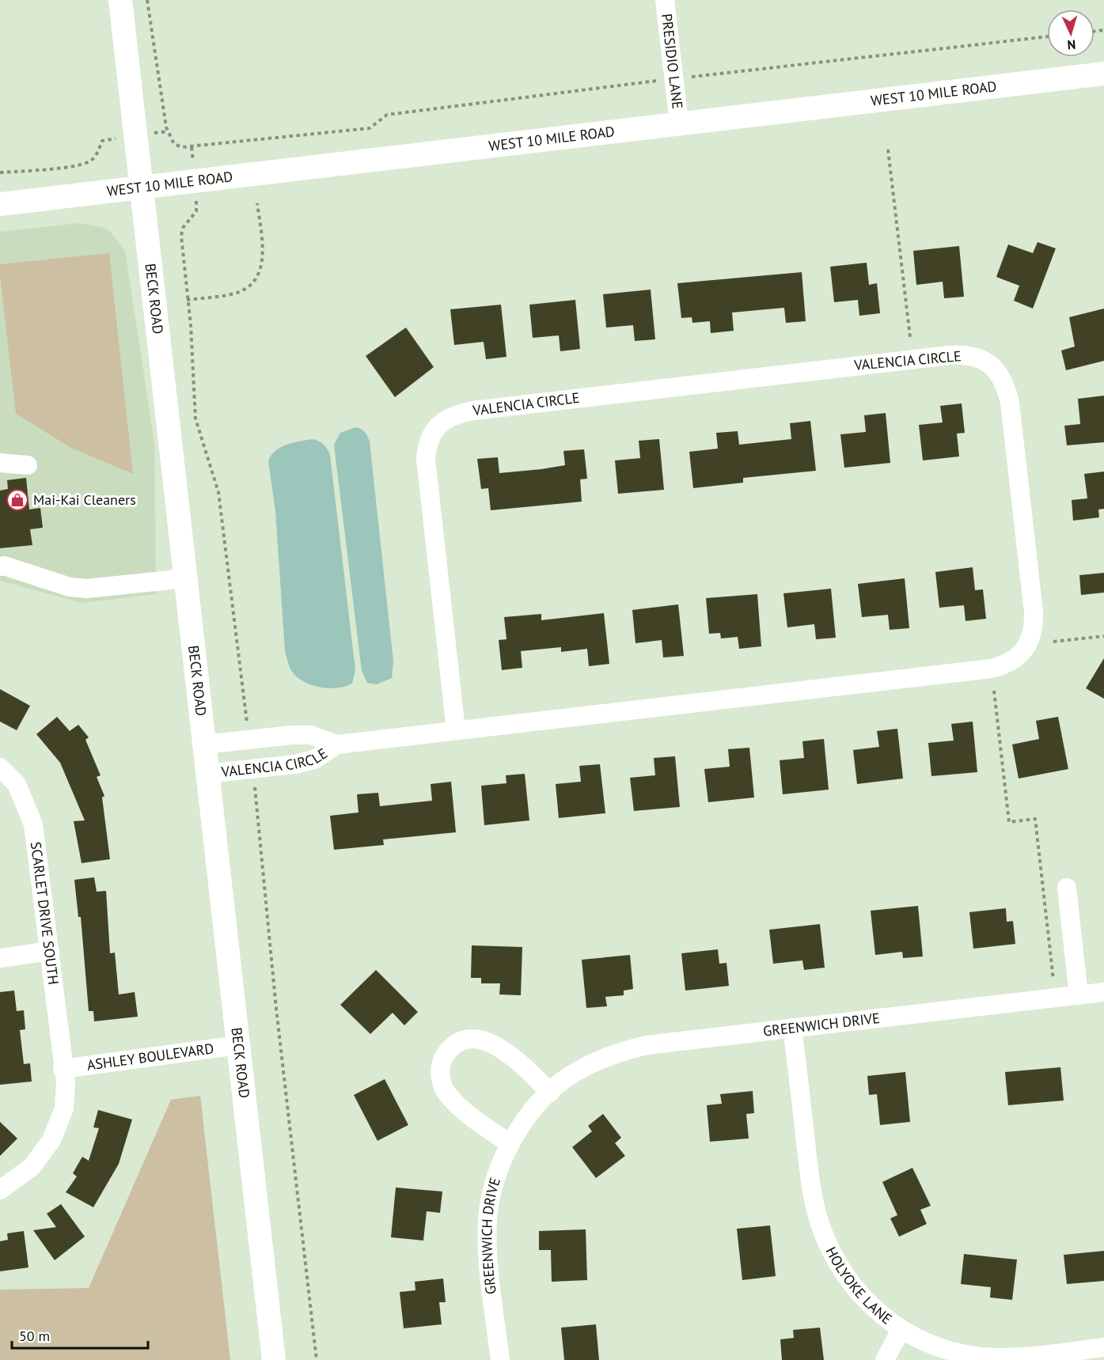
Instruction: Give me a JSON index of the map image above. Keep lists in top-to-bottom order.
{
  "streets": {
    "main road": ["WEST 10 MILE ROAD", "BECK ROAD"],
    "street": [
      "PRESIDIO LANE",
      "VALENCIA CIRCLE",
      "SCARLET DRIVE SOUTH",
      "GREENWICH DRIVE",
      "ASHLEY BOULEVARD",
      "HOLYOKE LANE"
    ]
  },
  "crossings": [
    ["PRESIDIO LANE", "WEST 10 MILE ROAD"],
    ["WEST 10 MILE ROAD", "BECK ROAD"],
    ["BECK ROAD", "VALENCIA CIRCLE"],
    ["BECK ROAD", "ASHLEY BOULEVARD"],
    ["SCARLET DRIVE SOUTH", "ASHLEY BOULEVARD"],
    ["GREENWICH DRIVE", "HOLYOKE LANE"]
  ],
  "places": {
    "shop": ["Mai-Kai Cleaners"]
  },
  "scale_bar": "50 m",
  "north": "bottom"
}
